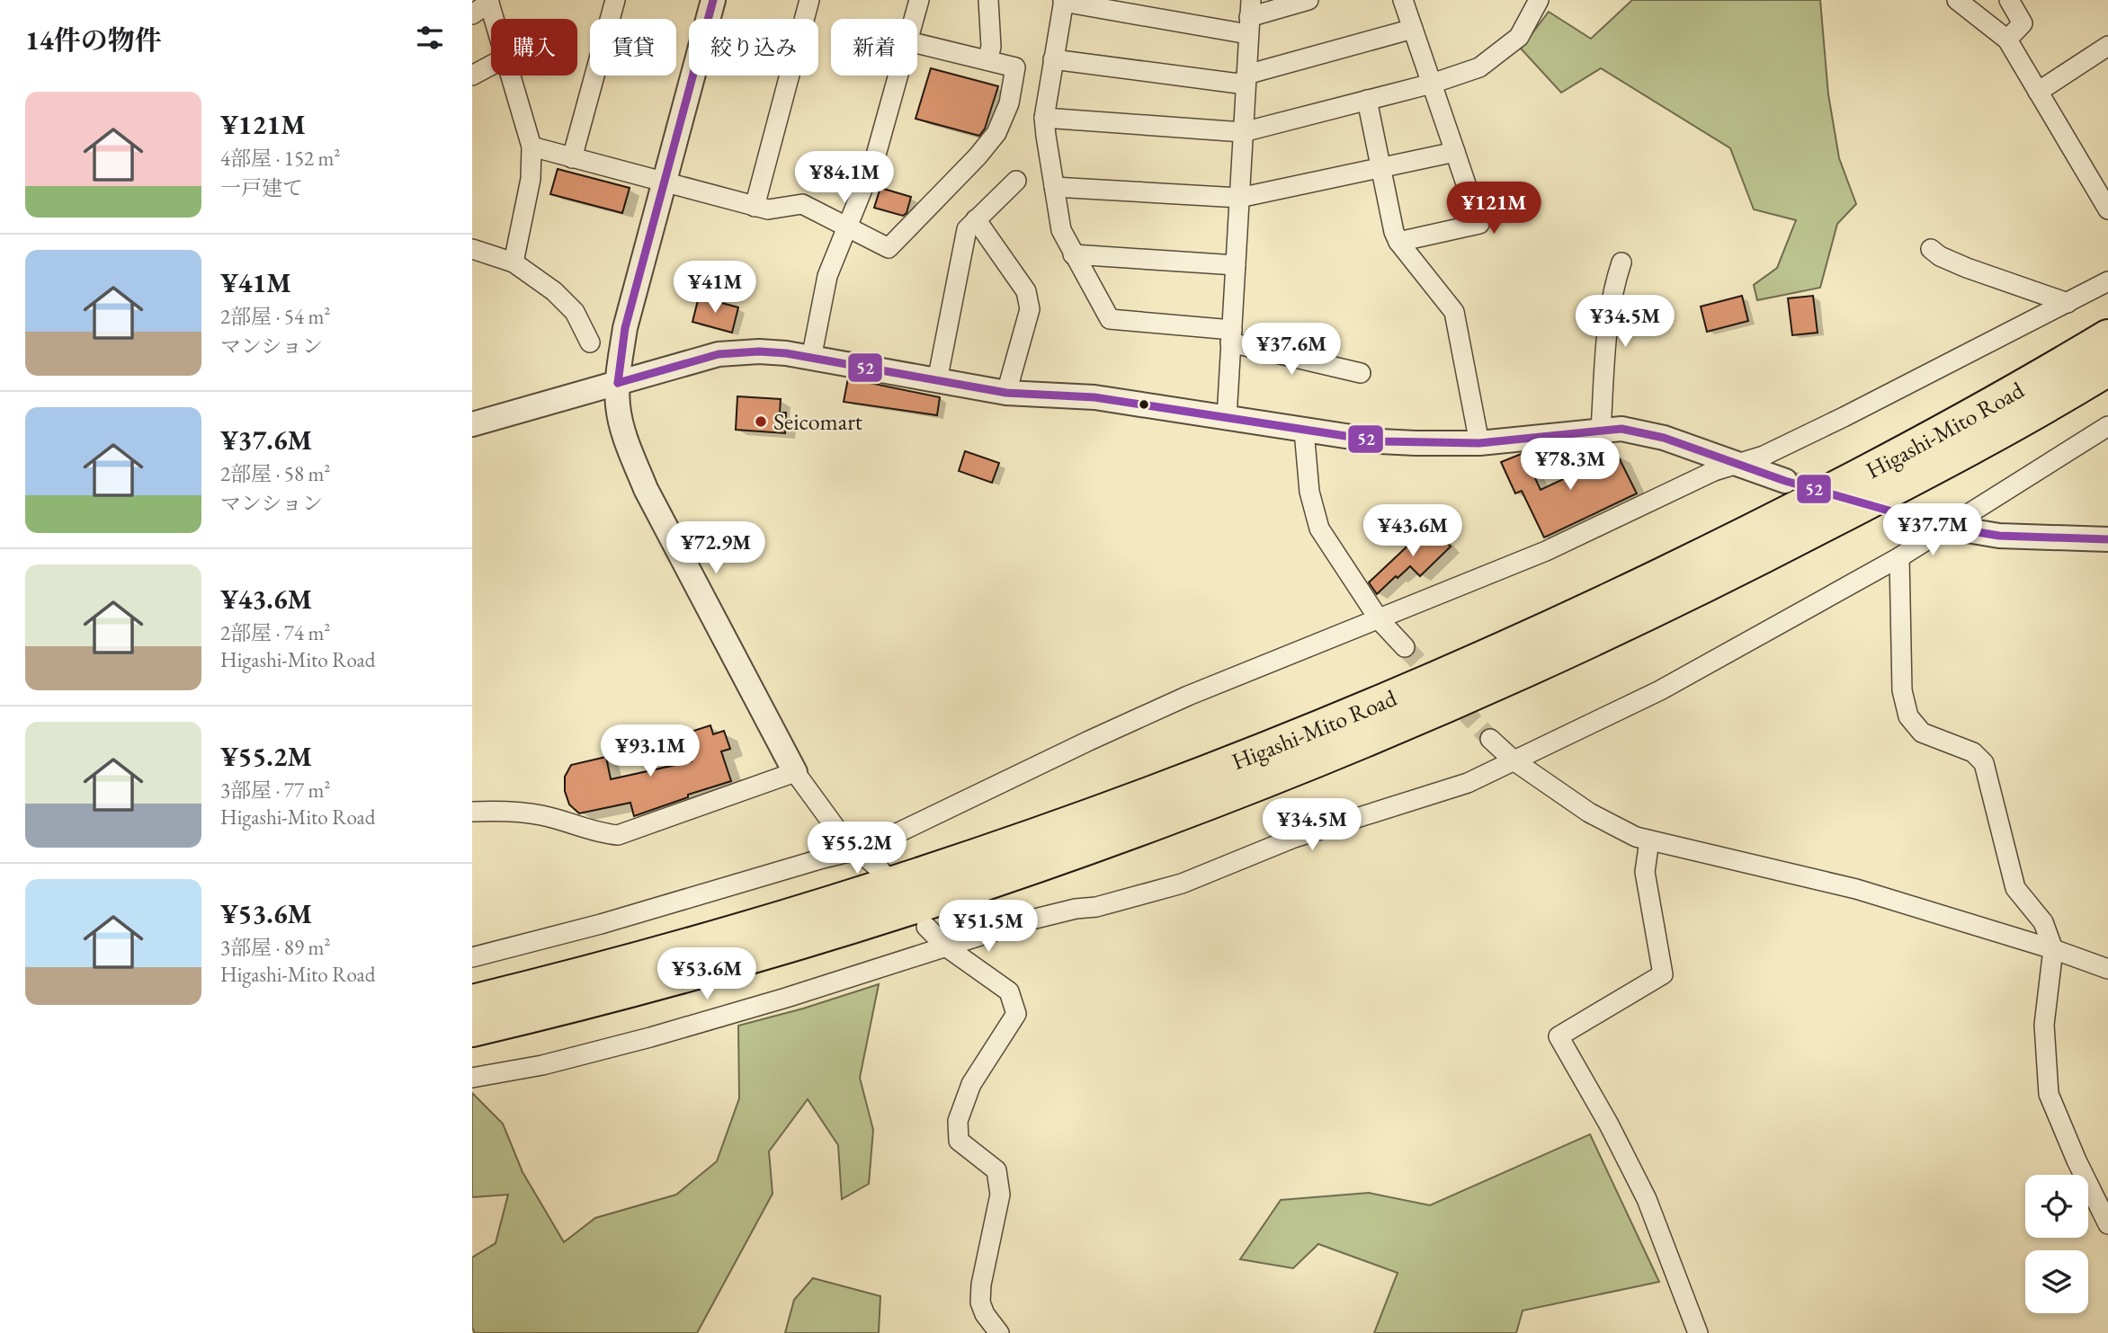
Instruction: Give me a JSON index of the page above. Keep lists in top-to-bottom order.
{
  "streets": {
    "highway": ["Higashi-Mito Road"]
  },
  "places": ["Seicomart"],
  "lines": ["transit line 52"],
  "page": {
    "heading": "14件の物件",
    "chip": [
      "購入",
      "賃貸",
      "絞り込み",
      "新着"
    ],
    "list": [
      {
        "name": "¥121M",
        "note": "4部屋 · 152 m² · 一戸建て"
      },
      {
        "name": "¥41M",
        "note": "2部屋 · 54 m² · マンション"
      },
      {
        "name": "¥37.6M",
        "note": "2部屋 · 58 m² · マンション"
      },
      {
        "name": "¥43.6M",
        "note": "2部屋 · 74 m² · Higashi-Mito Road"
      },
      {
        "name": "¥55.2M",
        "note": "3部屋 · 77 m² · Higashi-Mito Road"
      },
      {
        "name": "¥53.6M",
        "note": "3部屋 · 89 m² · Higashi-Mito Road"
      }
    ],
    "price": [
      "¥84.1M",
      "¥121M",
      "¥41M",
      "¥34.5M",
      "¥37.6M",
      "¥78.3M",
      "¥37.7M",
      "¥43.6M",
      "¥72.9M",
      "¥93.1M",
      "¥34.5M",
      "¥55.2M",
      "¥51.5M",
      "¥53.6M"
    ]
  }
}
